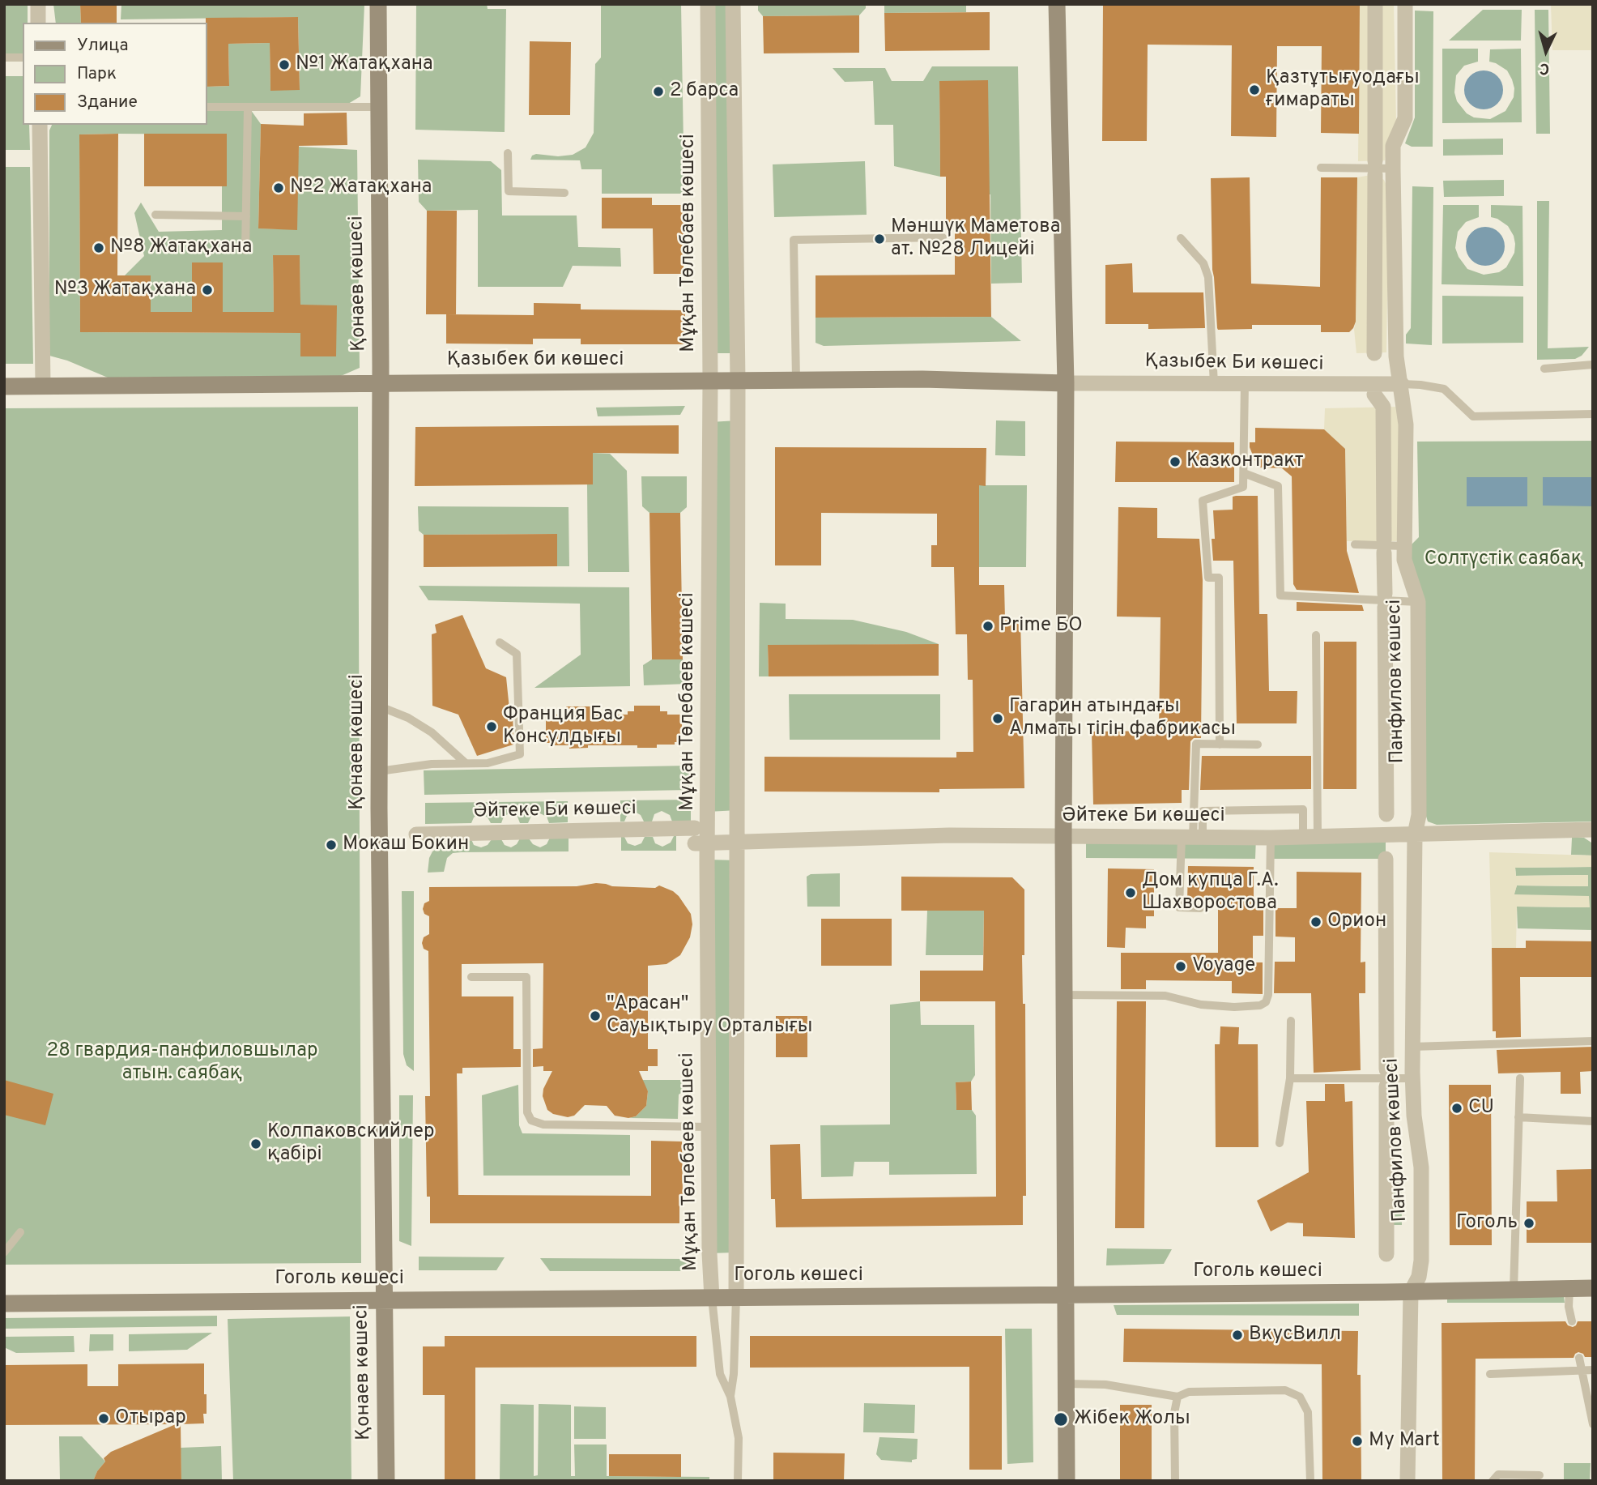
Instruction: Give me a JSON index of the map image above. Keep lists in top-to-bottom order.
{
  "streets": {
    "street": [
      "Мұқан Төлебаев көшесі",
      "Қонаев көшесі",
      "Қазыбек би көшесі",
      "Қазыбек Би көшесі",
      "Панфилов көшесі",
      "Әйтеке Би көшесі",
      "Гоголь көшесі"
    ]
  },
  "crossings": [
    ["Мұқан Төлебаев көшесі", "Қазыбек би көшесі"],
    ["Мұқан Төлебаев көшесі", "Әйтеке Би көшесі"],
    ["Мұқан Төлебаев көшесі", "Гоголь көшесі"],
    ["Қонаев көшесі", "Қазыбек би көшесі"],
    ["Қонаев көшесі", "Гоголь көшесі"],
    ["Қазыбек би көшесі", "Қазыбек Би көшесі"],
    ["Қазыбек Би көшесі", "Панфилов көшесі"],
    ["Панфилов көшесі", "Әйтеке Би көшесі"],
    ["Панфилов көшесі", "Гоголь көшесі"]
  ],
  "parks": ["Солтүстік саябақ", "28 гвардия-панфиловшылар атын. саябақ"],
  "places": [
    "№1 Жатақхана",
    "Қазтұтығуодағы ғимараты",
    "2 барса",
    "№2 Жатақхана",
    "Мәншүк Маметова ат. №28 Лицейі",
    "№8 Жатақхана",
    "№3 Жатақхана",
    "Казконтракт",
    "Prime БО",
    "Гагарин атындағы Алматы тігін фабрикасы",
    "Франция Бас Консулдығы",
    "Мокаш Бокин",
    "Дом купца Г.А. Шахворостова",
    "Орион",
    "Voyage",
    "\"Арасан\" Сауықтыру Орталығы",
    "CU",
    "Колпаковскийлер қабірі",
    "Гоголь",
    "ВкусВилл",
    "Отырар",
    "Жібек Жолы",
    "My Mart"
  ],
  "legend": ["Улица", "Парк", "Здание"],
  "north": "bottom"
}
